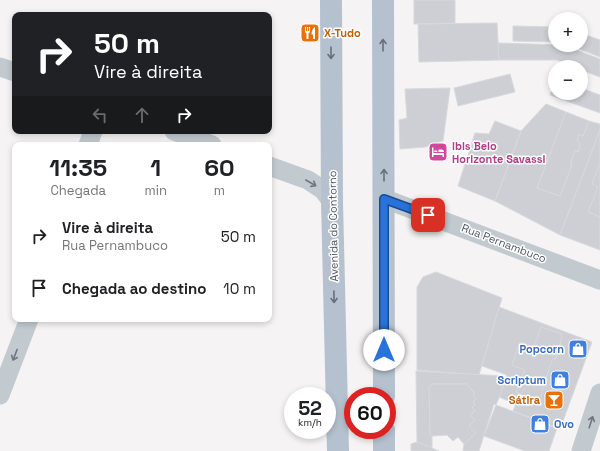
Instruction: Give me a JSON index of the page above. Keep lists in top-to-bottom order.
{
  "streets": {
    "main road": ["Avenida do Contorno"],
    "street": ["Rua Pernambuco"]
  },
  "places": {
    "restaurant": ["X-Tudo"],
    "hotel": ["ibis Belo Horizonte Savassi"],
    "shop": ["Popcorn", "Scriptum", "Ovo"],
    "bar": ["Sátira"]
  },
  "page": {
    "map_buttons": ["+", "−"],
    "turn": ["50 m", "Vire à direita"],
    "eta": [
      "11:35",
      "Chegada",
      "1",
      "min",
      "60",
      "m"
    ],
    "list": [
      {
        "name": "Vire à direita",
        "note": "Rua Pernambuco",
        "value": "50 m"
      },
      {
        "name": "Chegada ao destino",
        "value": "10 m"
      }
    ],
    "speed": "52 km/h",
    "limit": "60"
  }
}
